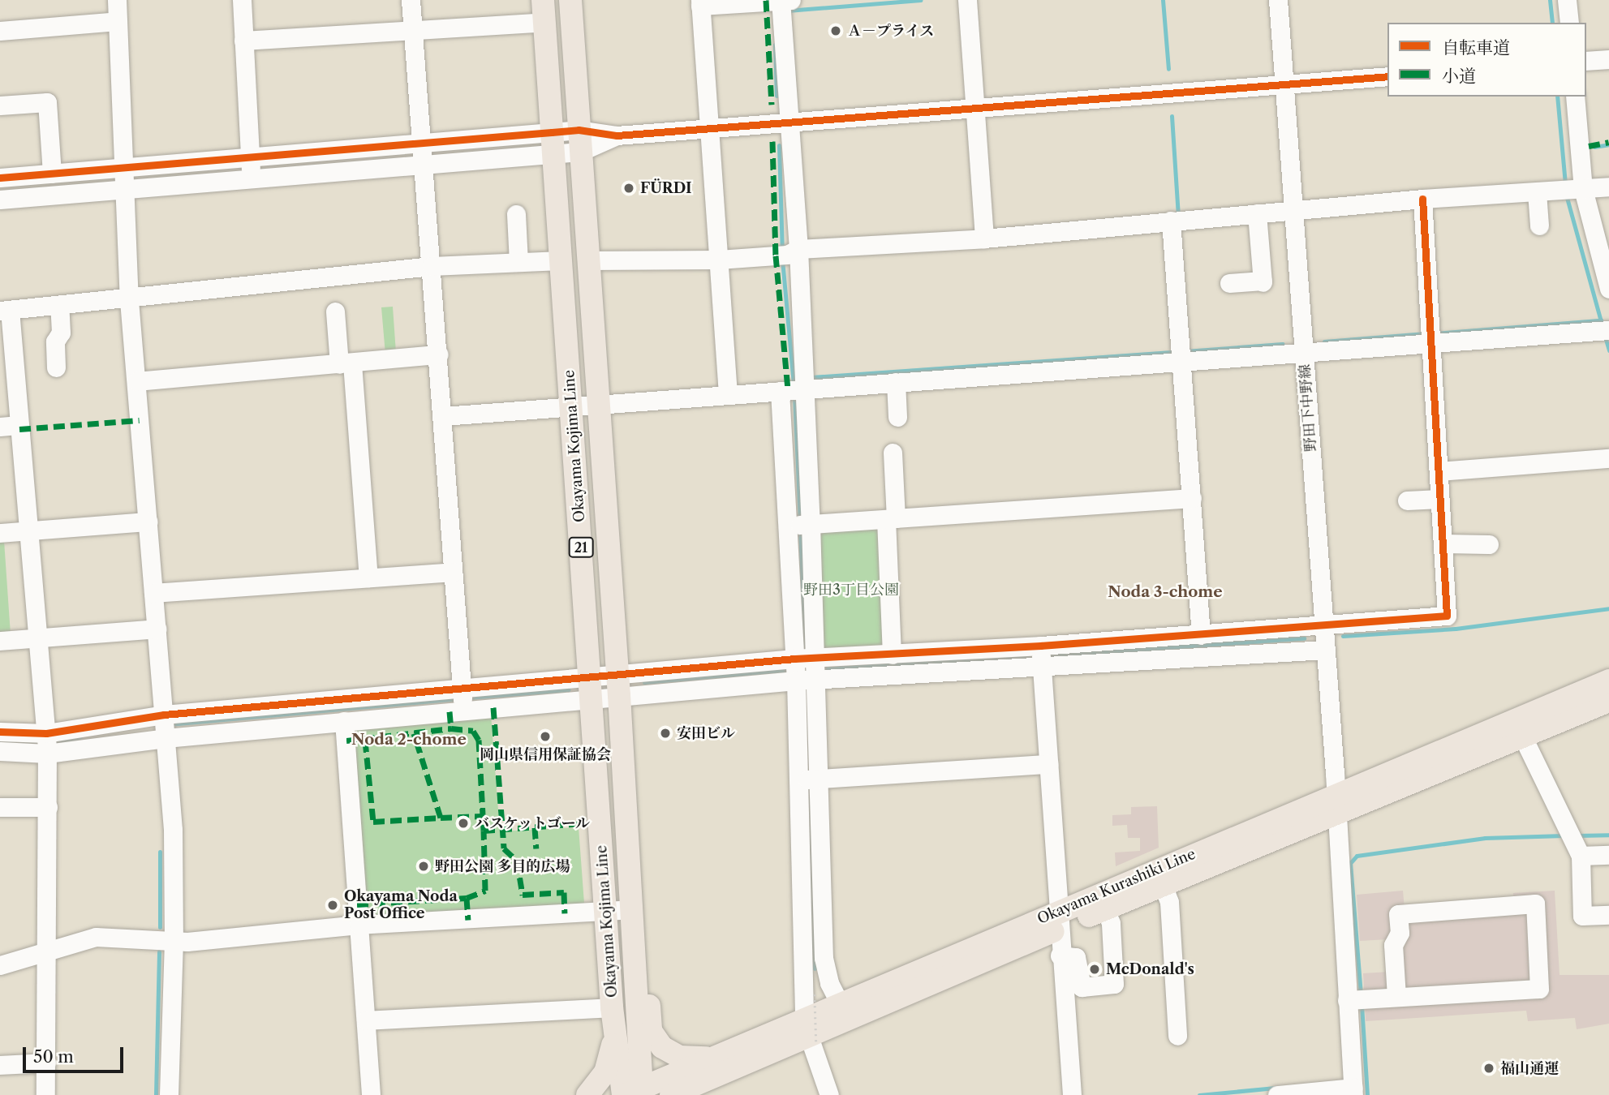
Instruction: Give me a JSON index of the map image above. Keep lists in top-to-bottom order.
{
  "streets": {
    "main road": ["Okayama Kojima Line", "21", "Okayama Kurashiki Line"],
    "street": ["野田下中野線"]
  },
  "crossings": [
    ["野田下中野線", "Okayama Kurashiki Line"],
    ["Okayama Kojima Line", "Okayama Kurashiki Line"]
  ],
  "districts": ["Noda 3-chome", "Noda 2-chome"],
  "parks": ["野田3丁目公園"],
  "places": [
    "Ａ－プライス",
    "FÜRDI",
    "安田ビル",
    "岡山県信用保証協会",
    "バスケットゴール",
    "野田公園 多目的広場",
    "Okayama Noda Post Office",
    "McDonald's",
    "福山通運"
  ],
  "legend": ["自転車道", "小道"],
  "scale_bar": "50 m"
}
